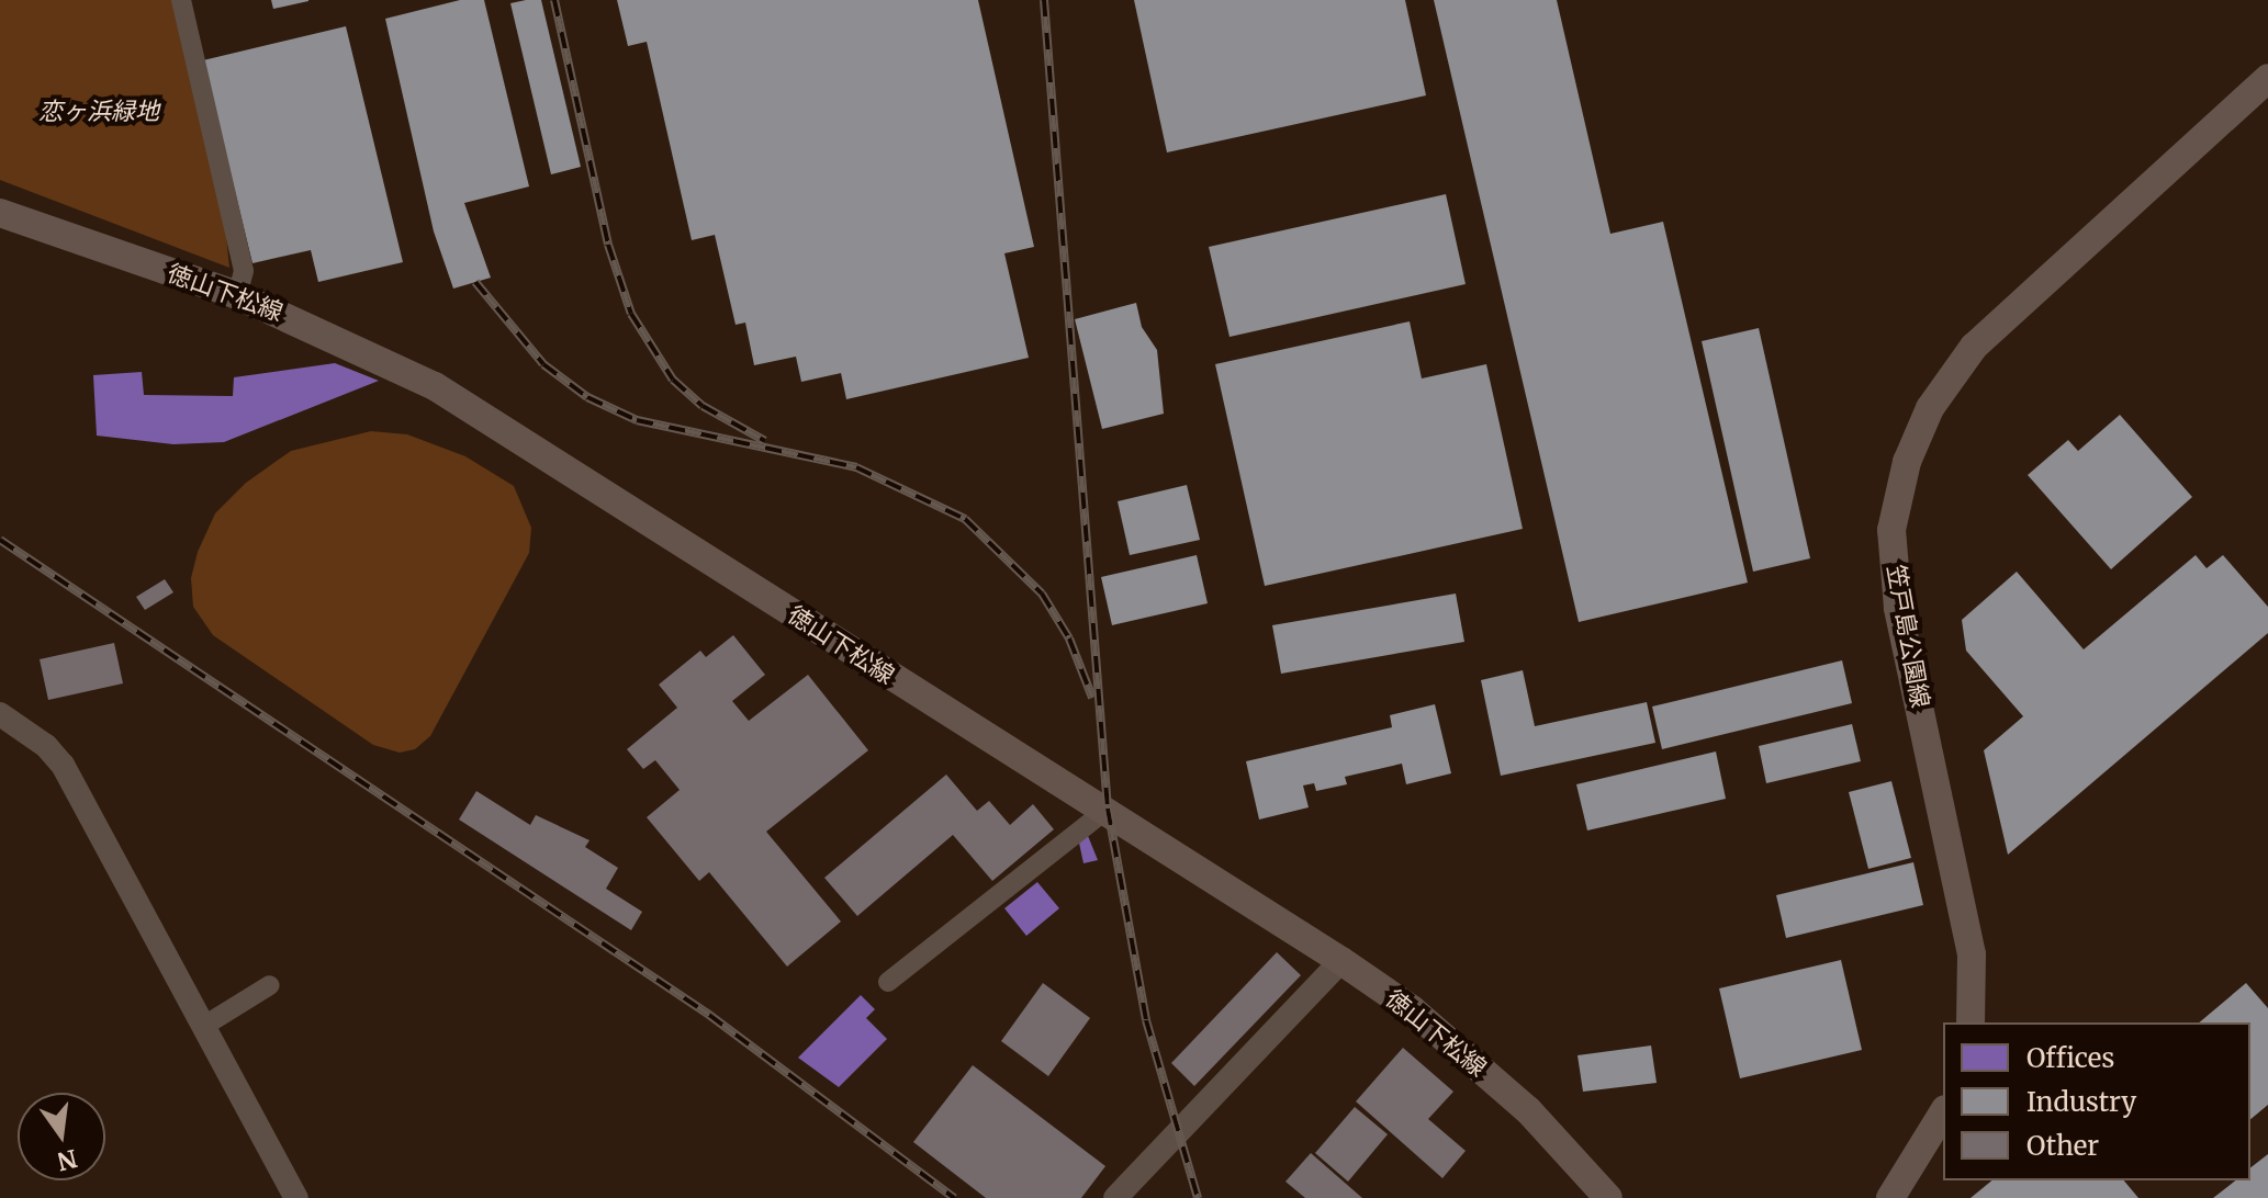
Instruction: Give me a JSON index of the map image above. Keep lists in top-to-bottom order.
{
  "streets": {
    "main road": ["徳山下松線", "笠戸島公園線"]
  },
  "parks": ["恋ヶ浜緑地"],
  "legend": ["Offices", "Industry", "Other"],
  "north": "bottom"
}
